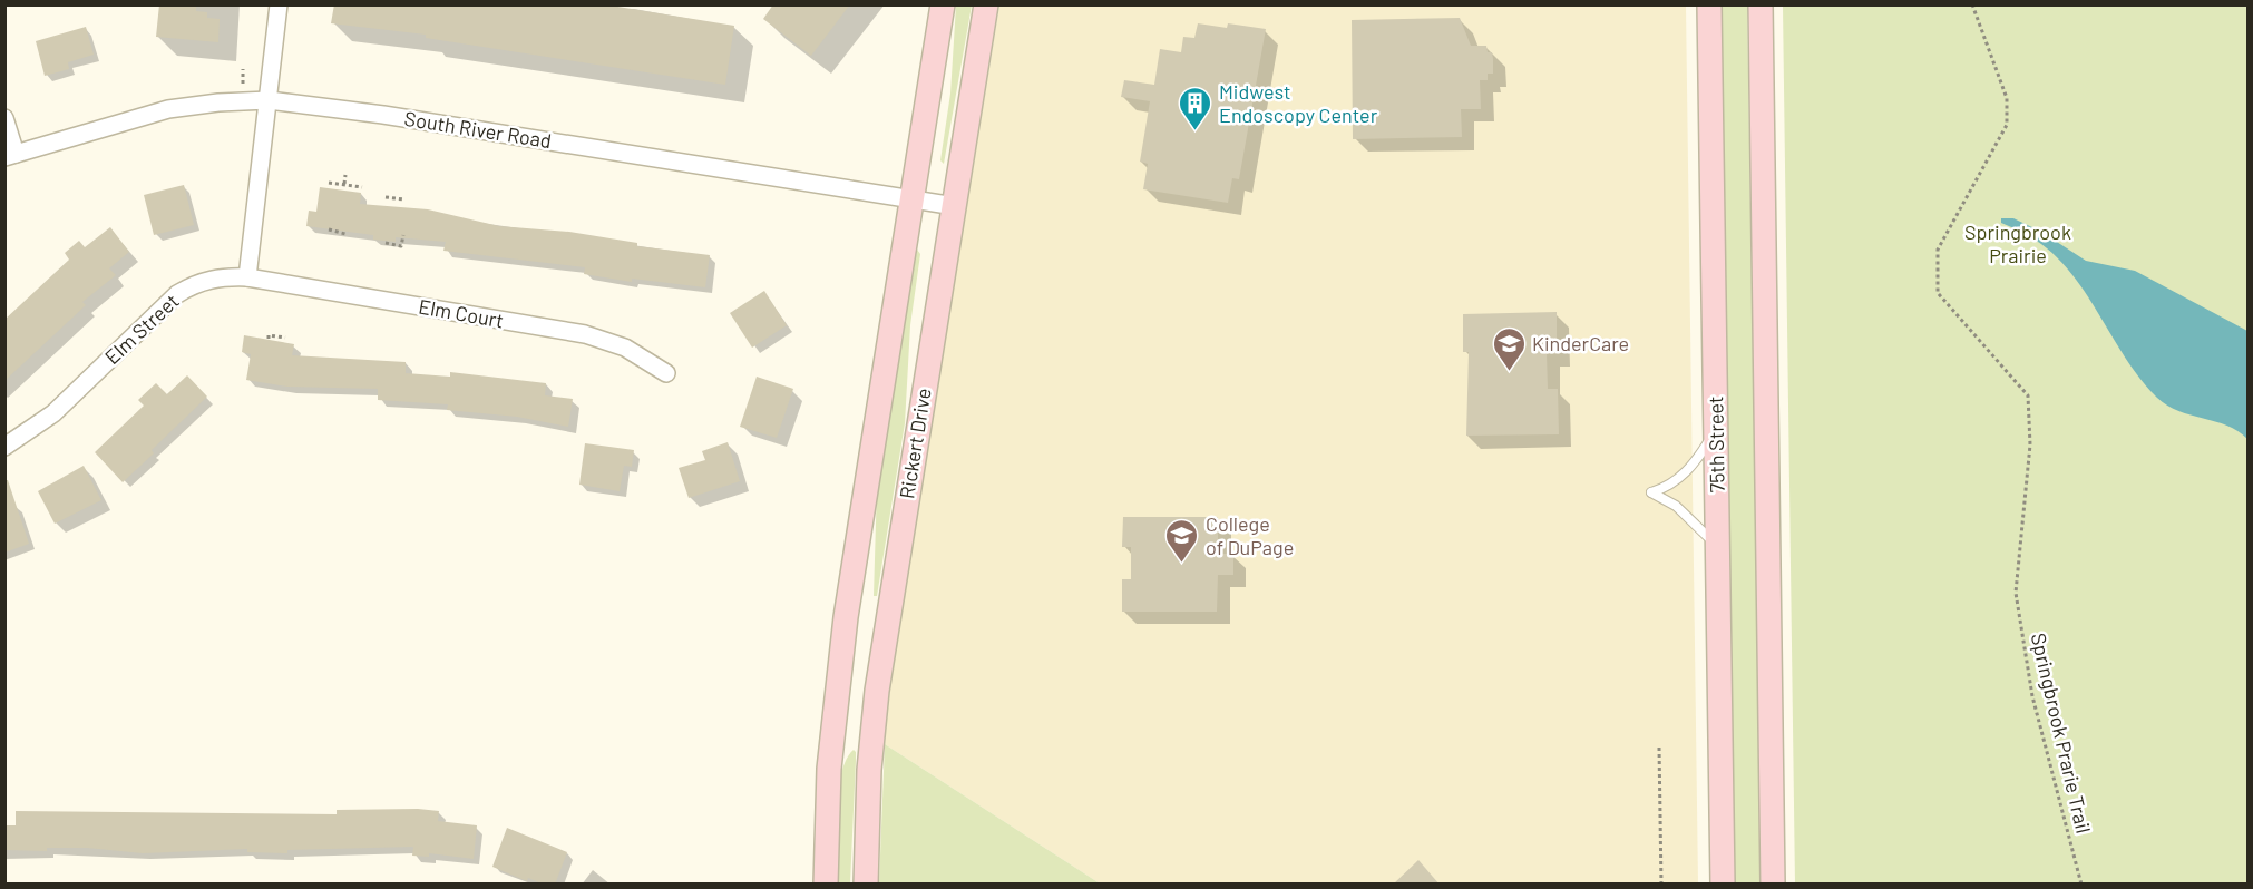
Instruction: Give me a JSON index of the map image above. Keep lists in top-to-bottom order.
{
  "streets": {
    "street": [
      "South River Road",
      "Elm Court",
      "Elm Street",
      "Rickert Drive",
      "75th Street"
    ],
    "path": ["Springbrook Prarie Trail"]
  },
  "crossings": [
    ["South River Road", "Rickert Drive"],
    ["Elm Court", "Elm Street"]
  ],
  "parks": ["Springbrook Prairie"],
  "places": {
    "building": ["Midwest Endoscopy Center"],
    "school or university": ["KinderCare", "College of DuPage"]
  }
}
